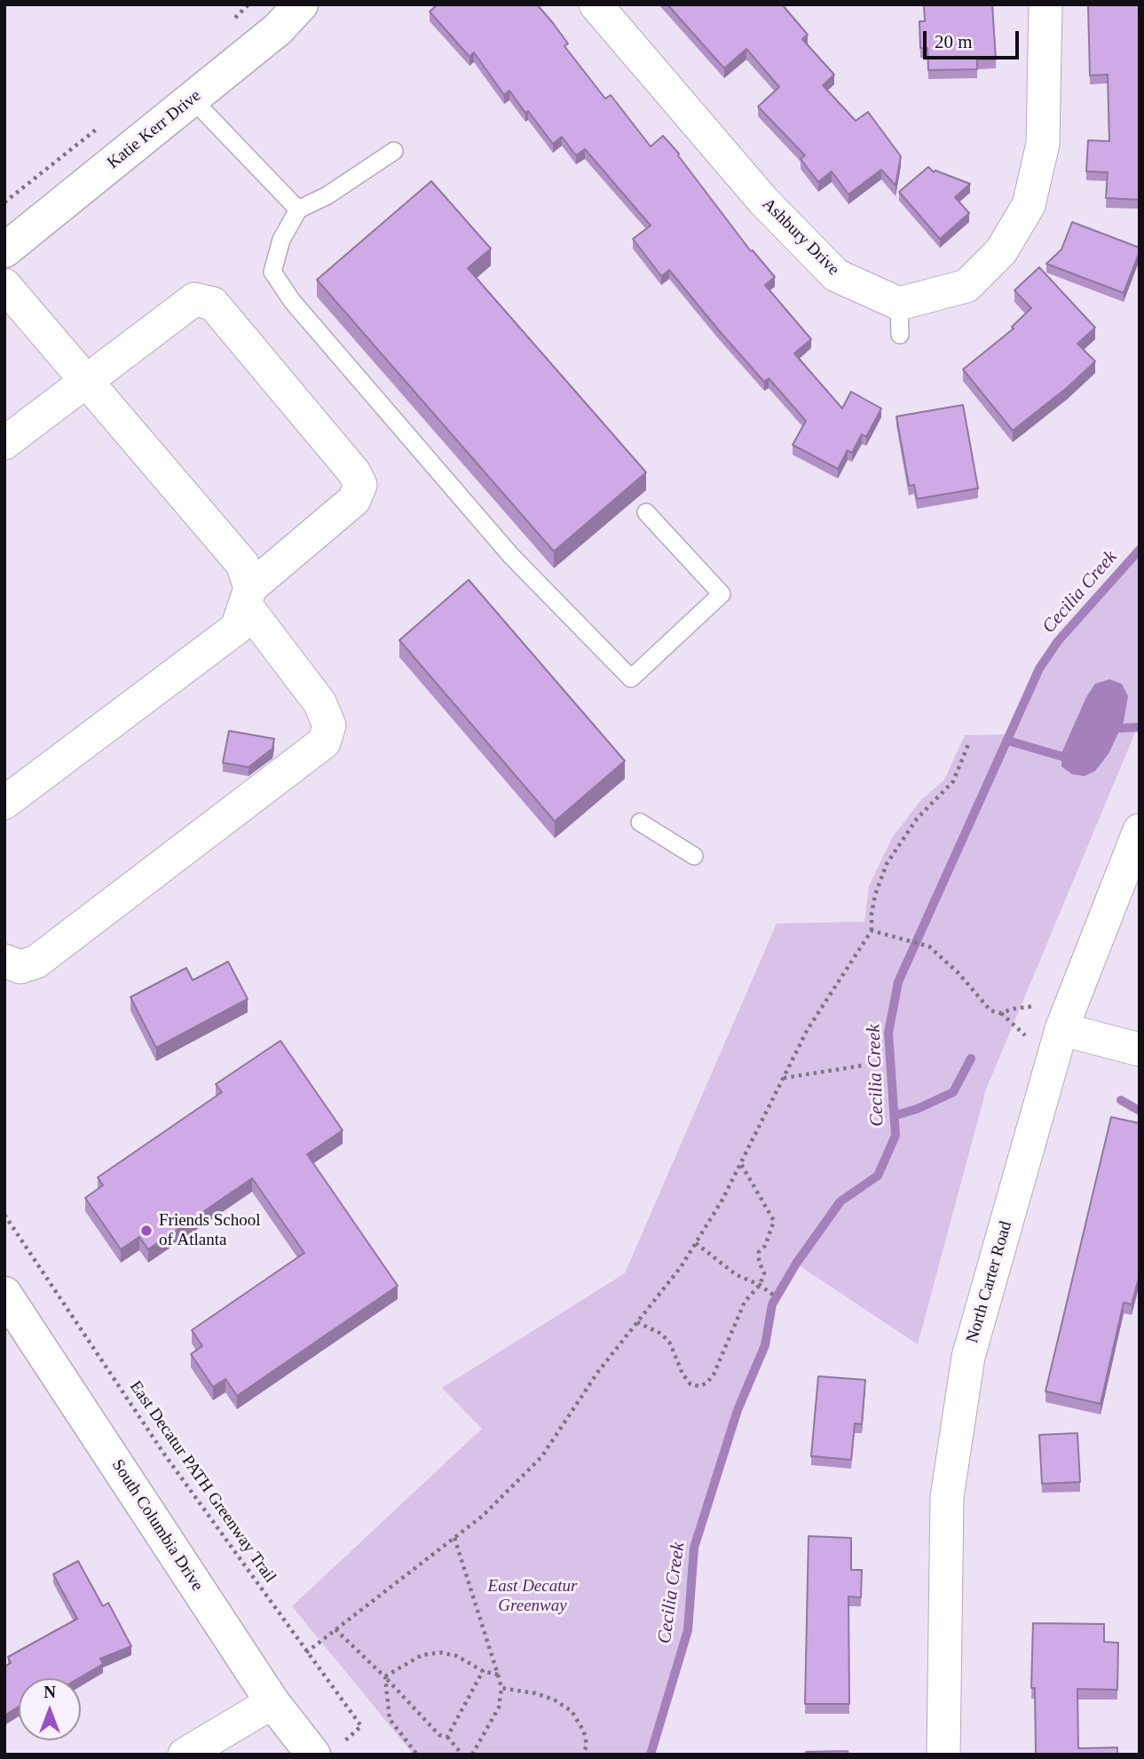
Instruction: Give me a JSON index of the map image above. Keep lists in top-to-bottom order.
{
  "streets": {
    "main road": ["Katie Kerr Drive", "South Columbia Drive"],
    "street": ["Ashbury Drive", "North Carter Road"],
    "path": ["East Decatur PATH Greenway Trail"]
  },
  "crossings": [
    ["East Decatur PATH Greenway Trail", "South Columbia Drive"]
  ],
  "water": ["Cecilia Creek"],
  "parks": ["East Decatur Greenway"],
  "places": ["Friends School of Atlanta"],
  "scale_bar": "20 m",
  "north": "top"
}
